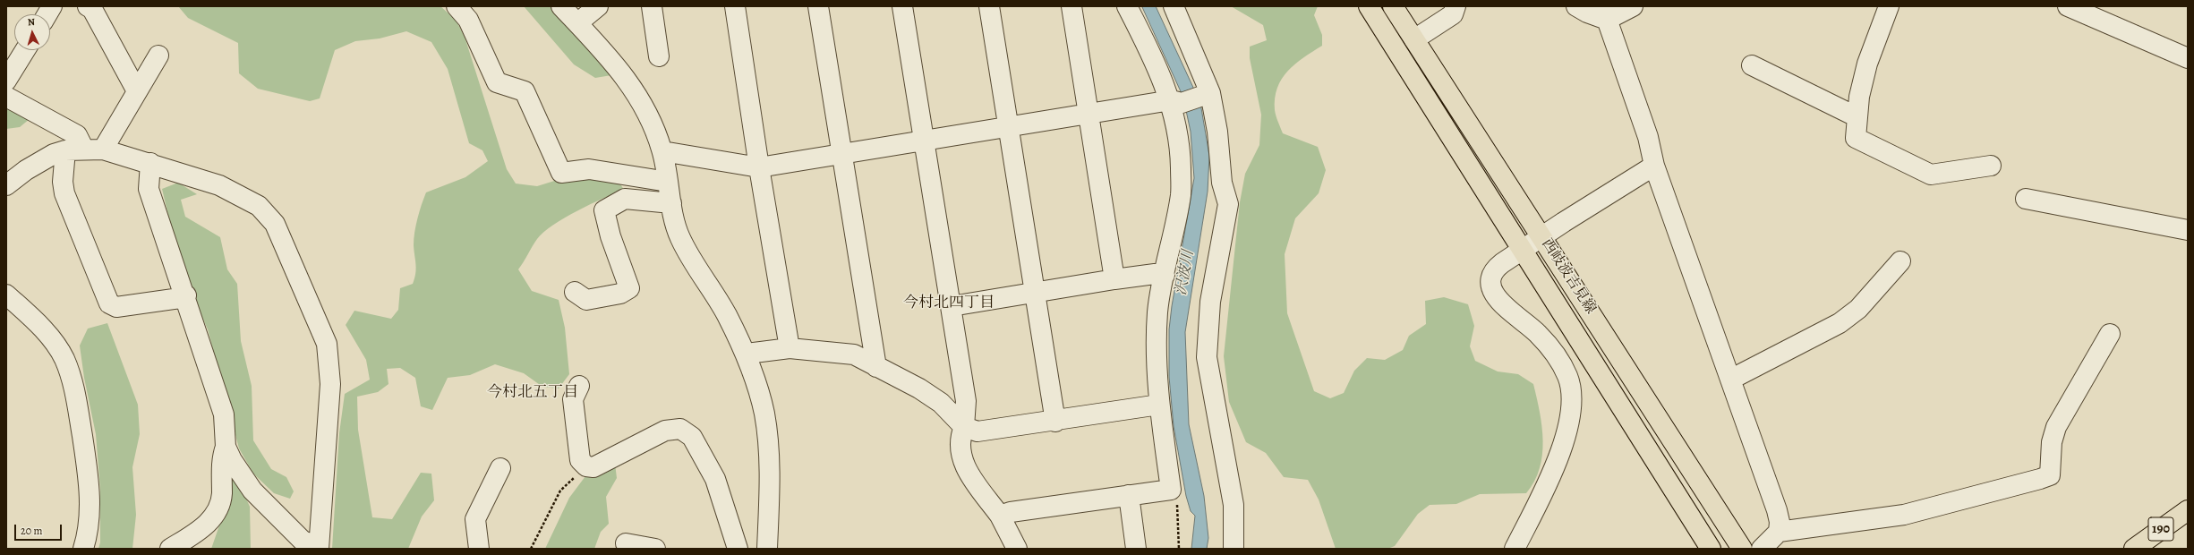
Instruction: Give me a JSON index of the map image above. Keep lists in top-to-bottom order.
{
  "streets": {
    "main road": ["西岐波吉見線", "190"]
  },
  "districts": ["今村北四丁目", "今村北五丁目"],
  "water": ["沢波川"],
  "scale_bar": "20 m",
  "north": "top"
}
